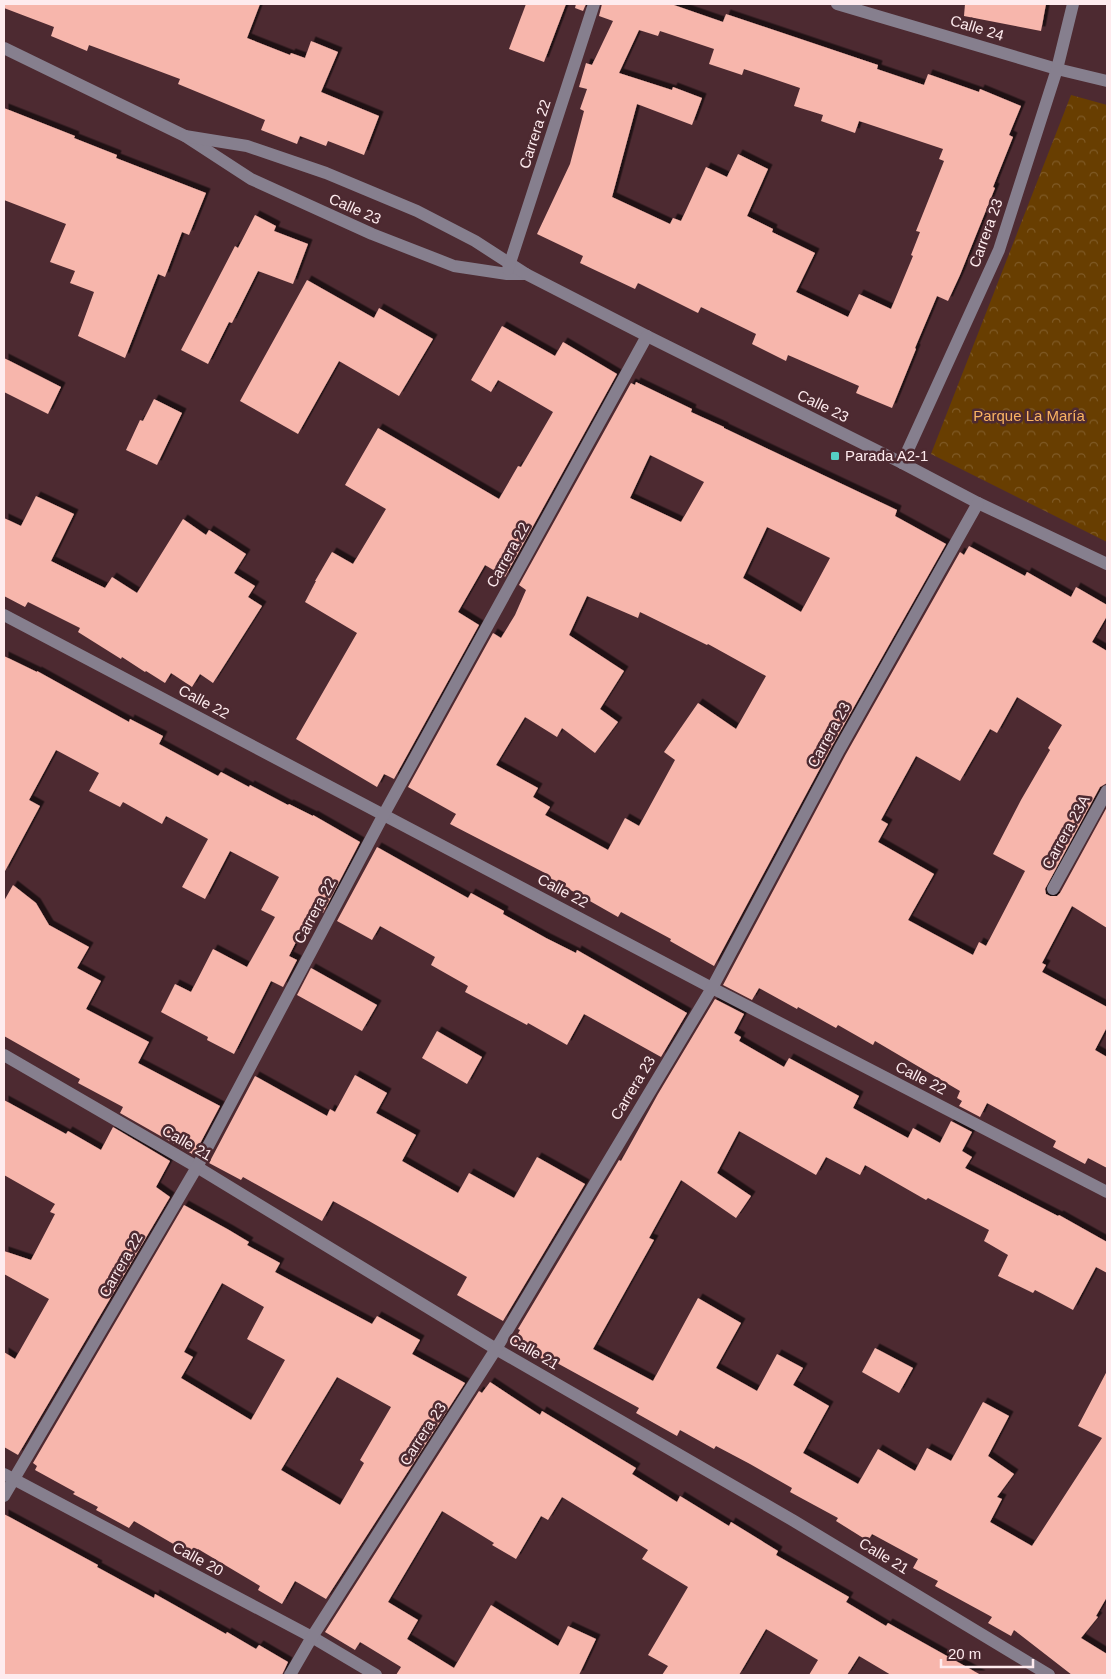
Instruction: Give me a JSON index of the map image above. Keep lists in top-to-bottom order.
{
  "streets": {
    "street": [
      "Calle 24",
      "Carrera 22",
      "Calle 23",
      "Carrera 23",
      "Calle 22",
      "Carrera 23A",
      "Calle 21",
      "Calle 20"
    ]
  },
  "crossings": [
    ["Calle 24", "Carrera 23"],
    ["Carrera 22", "Calle 23"],
    ["Carrera 22", "Calle 22"],
    ["Carrera 22", "Calle 21"],
    ["Carrera 22", "Calle 20"],
    ["Calle 23", "Carrera 23"],
    ["Carrera 23", "Calle 22"],
    ["Carrera 23", "Calle 21"],
    ["Carrera 23", "Calle 20"]
  ],
  "parks": ["Parque La María"],
  "places": {
    "transit": ["Parada A2-1"]
  },
  "scale_bar": "20 m"
}
